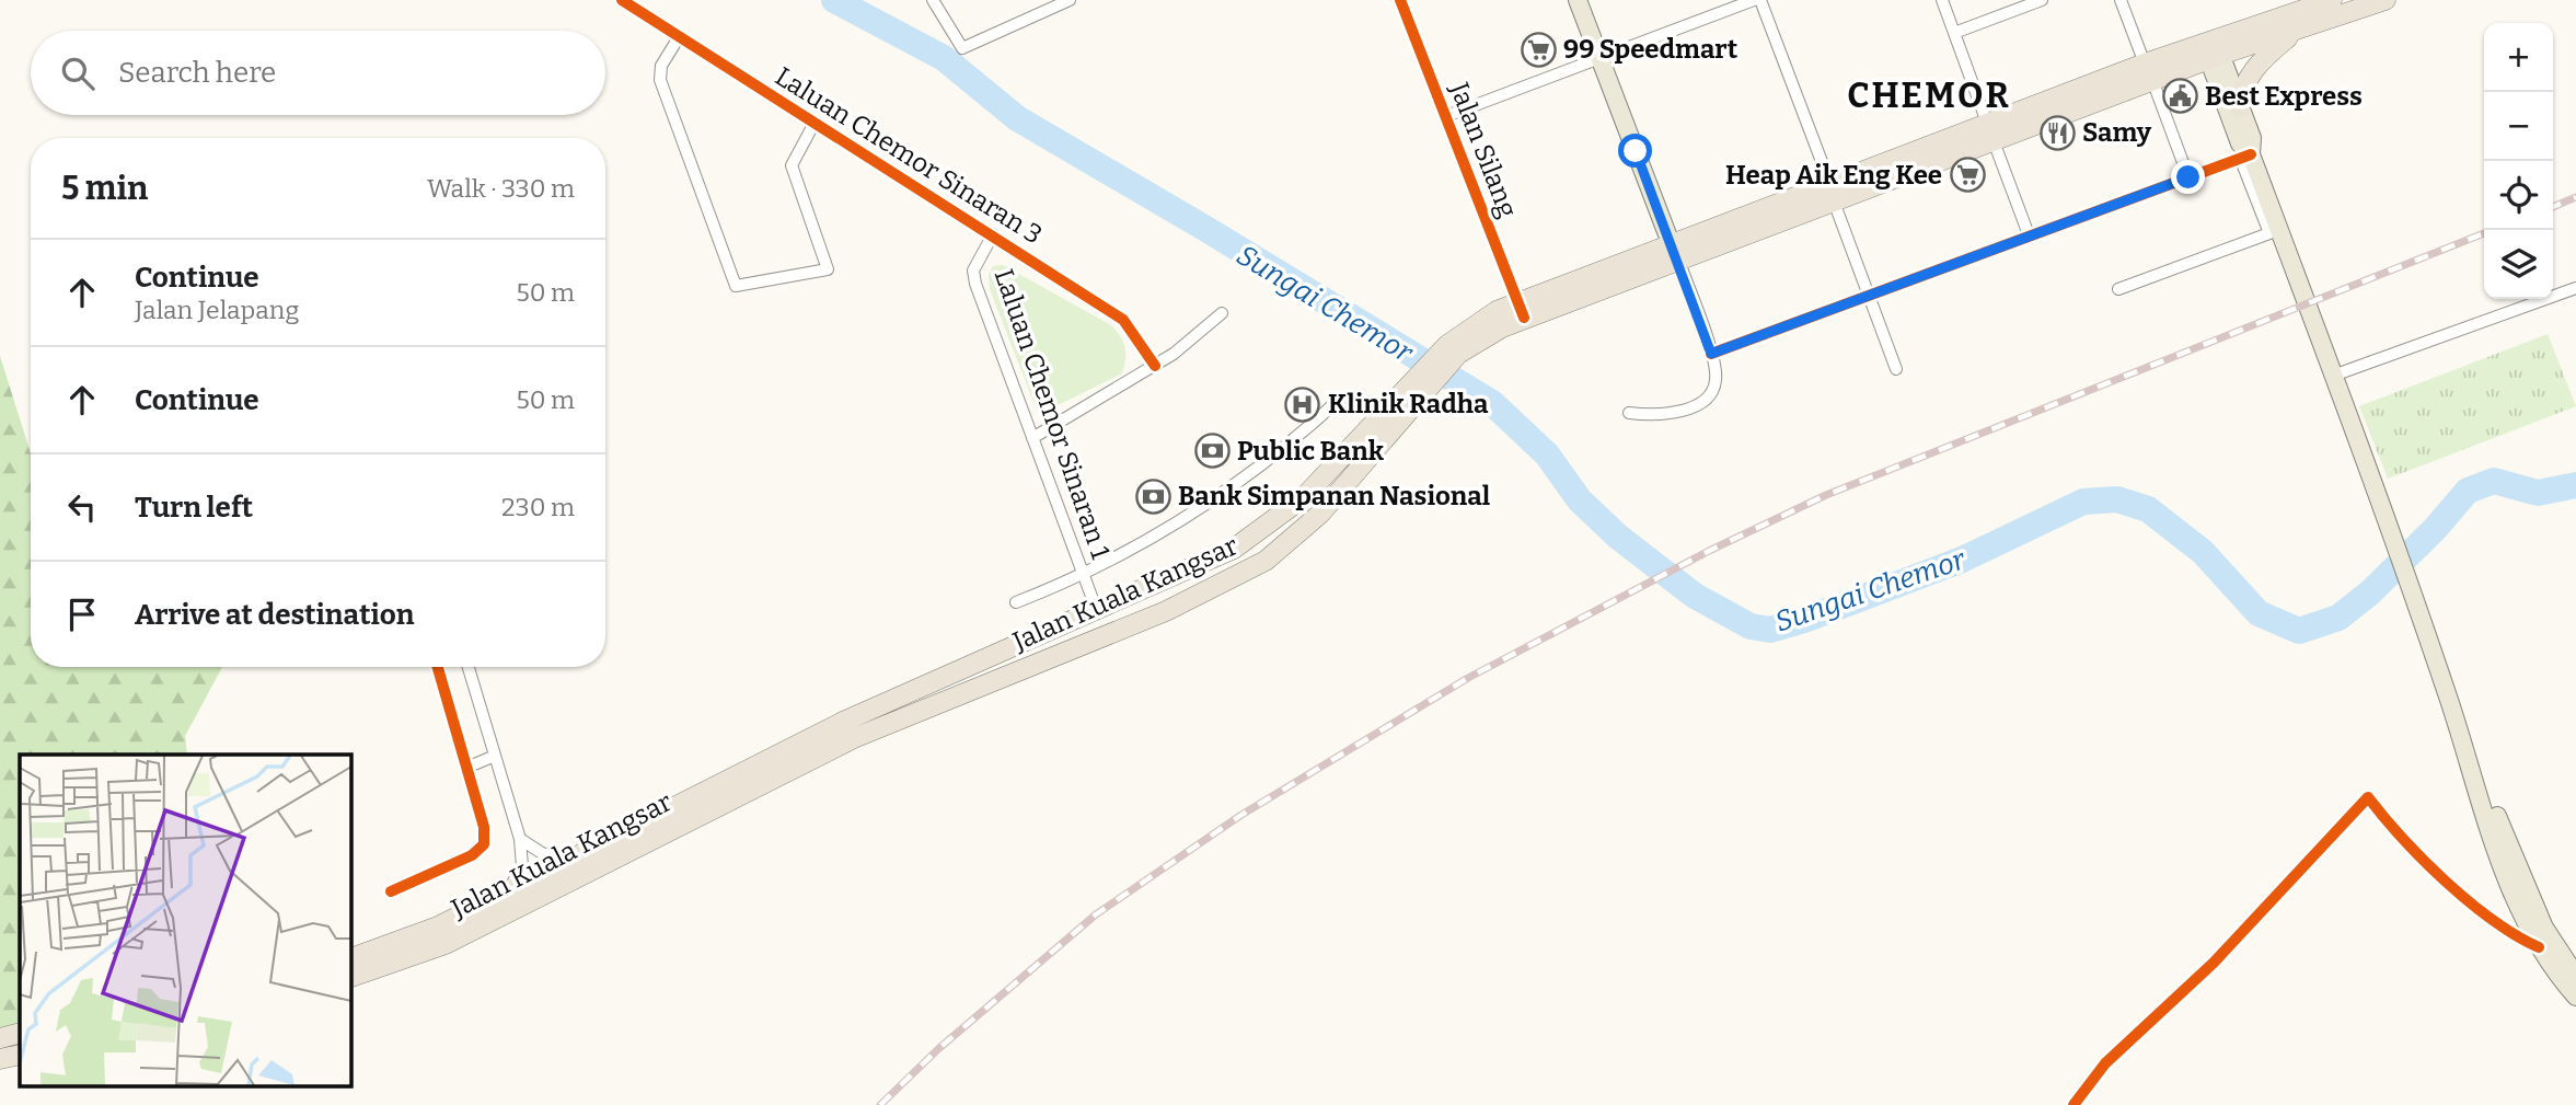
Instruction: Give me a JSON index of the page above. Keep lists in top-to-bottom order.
{
  "streets": {
    "highway": ["Jalan Kuala Kangsar"],
    "street": ["Jalan Silang", "Laluan Chemor Sinaran 3", "Laluan Chemor Sinaran 1"]
  },
  "crossings": [
    ["Jalan Silang", "Jalan Kuala Kangsar"],
    ["Laluan Chemor Sinaran 3", "Laluan Chemor Sinaran 1"],
    ["Laluan Chemor Sinaran 1", "Jalan Kuala Kangsar"]
  ],
  "districts": ["CHEMOR"],
  "water": ["Sungai Chemor"],
  "places": {
    "supermarket": ["99 Speedmart", "Heap Aik Eng Kee"],
    "public building": ["Best Express"],
    "restaurant": ["Samy"],
    "hospital": ["Klinik Radha"],
    "bank": ["Public Bank", "Bank Simpanan Nasional"]
  },
  "page": {
    "map_buttons": ["+", "−"],
    "search": "Search here",
    "heading": ["5 min", "Walk · 330 m"],
    "list": [
      ["Continue", "Jalan Jelapang", "50 m"],
      ["Continue", "50 m"],
      ["Turn left", "230 m"],
      "Arrive at destination"
    ]
  }
}
